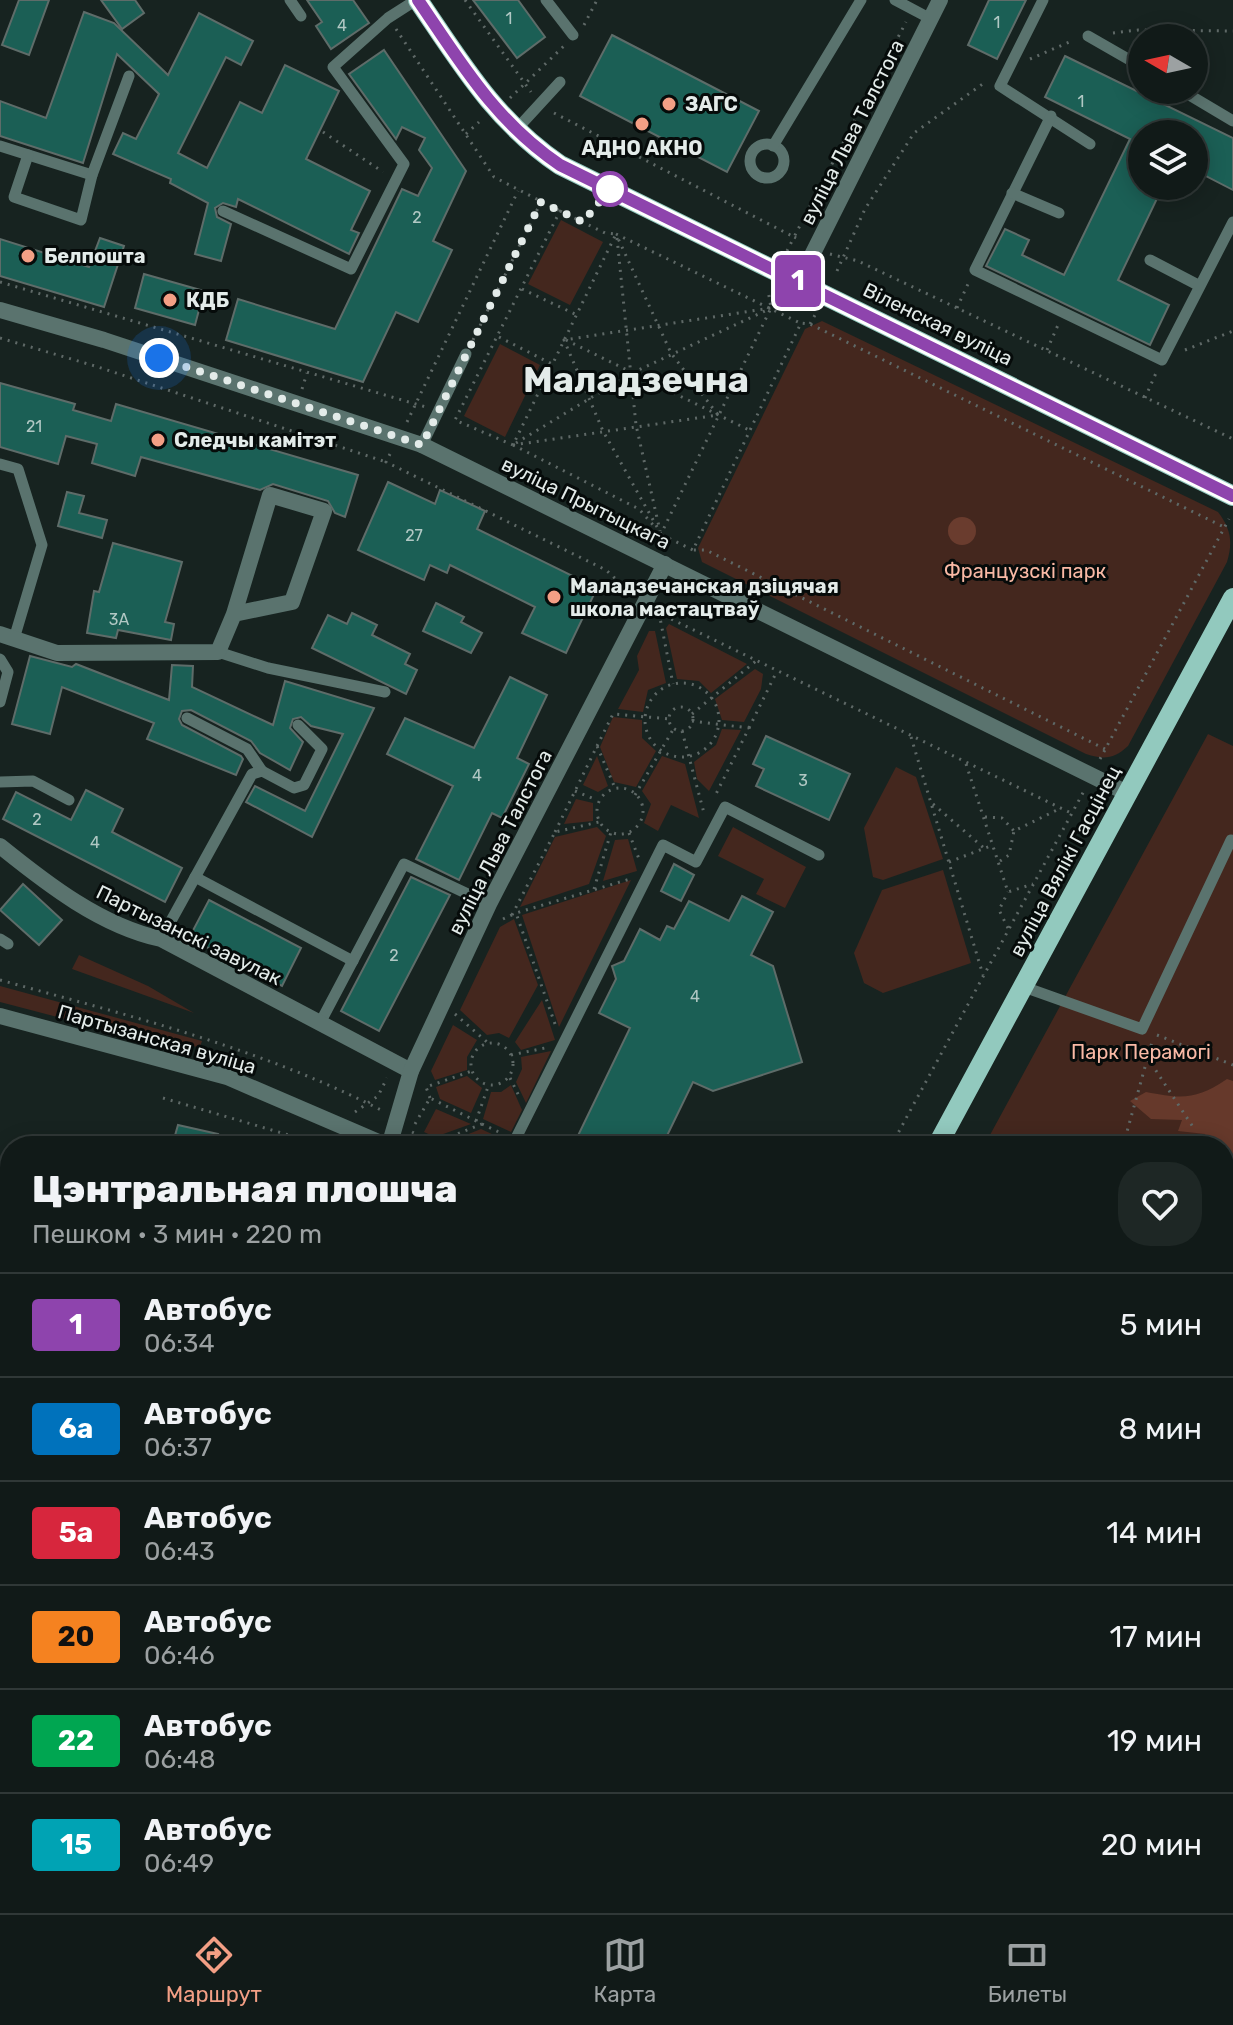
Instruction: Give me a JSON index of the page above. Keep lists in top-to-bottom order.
{
  "streets": {
    "main road": ["Віленская вуліца", "вуліца Вялікі Гасцінец"],
    "street": [
      "вуліца Льва Талстога",
      "вуліца Прытыцкага",
      "Партызанскі завулак",
      "Партызанская вуліца"
    ]
  },
  "crossings": [
    ["вуліца Льва Талстога", "Віленская вуліца"],
    ["вуліца Льва Талстога", "вуліца Прытыцкага"],
    ["вуліца Льва Талстога", "Партызанскі завулак"],
    ["вуліца Прытыцкага", "вуліца Вялікі Гасцінец"]
  ],
  "districts": ["Маладзечна"],
  "parks": ["Французскі парк", "Парк Перамогі"],
  "places": [
    "ЗАГС",
    "АДНО АКНО",
    "Белпошта",
    "КДБ",
    "Следчы камітэт",
    "Маладзечанская дзіцячая школа мастацтваў"
  ],
  "lines": ["bus line 1"],
  "house_numbers": [
    "1",
    "1",
    "4",
    "1",
    "2",
    "21",
    "27",
    "3А",
    "4",
    "3",
    "2",
    "4",
    "2",
    "4"
  ],
  "north": "left",
  "page": {
    "on_map": "1",
    "heading": ["Цэнтральная плошча", "Пешком · 3 мин · 220 m"],
    "list": [
      {
        "mark": "1",
        "name": "Автобус",
        "note": "06:34",
        "value": "5 мин"
      },
      {
        "mark": "6а",
        "name": "Автобус",
        "note": "06:37",
        "value": "8 мин"
      },
      {
        "mark": "5а",
        "name": "Автобус",
        "note": "06:43",
        "value": "14 мин"
      },
      {
        "mark": "20",
        "name": "Автобус",
        "note": "06:46",
        "value": "17 мин"
      },
      {
        "mark": "22",
        "name": "Автобус",
        "note": "06:48",
        "value": "19 мин"
      },
      {
        "mark": "15",
        "name": "Автобус",
        "note": "06:49",
        "value": "20 мин"
      }
    ],
    "tabs": ["Маршрут", "Карта", "Билеты"]
  }
}
